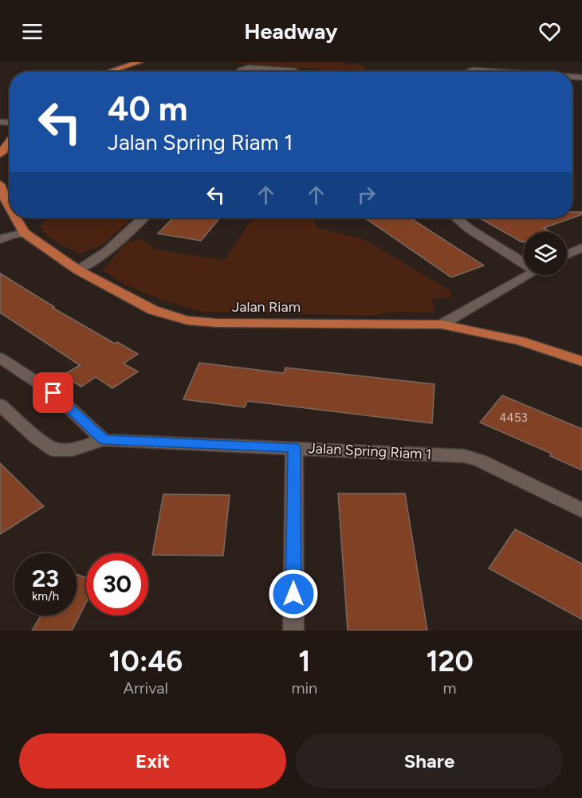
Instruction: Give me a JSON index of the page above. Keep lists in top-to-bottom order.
{
  "streets": {
    "main road": ["Jalan Riam"],
    "street": ["Jalan Spring Riam 1"]
  },
  "house_numbers": ["4453"],
  "page": {
    "header": "Headway",
    "turn": ["40 m", "Jalan Spring Riam 1"],
    "speed": "23 km/h",
    "limit": "30",
    "eta": [
      "10:46",
      "Arrival",
      "1",
      "min",
      "120",
      "m"
    ],
    "buttons": ["Exit", "Share"]
  }
}
